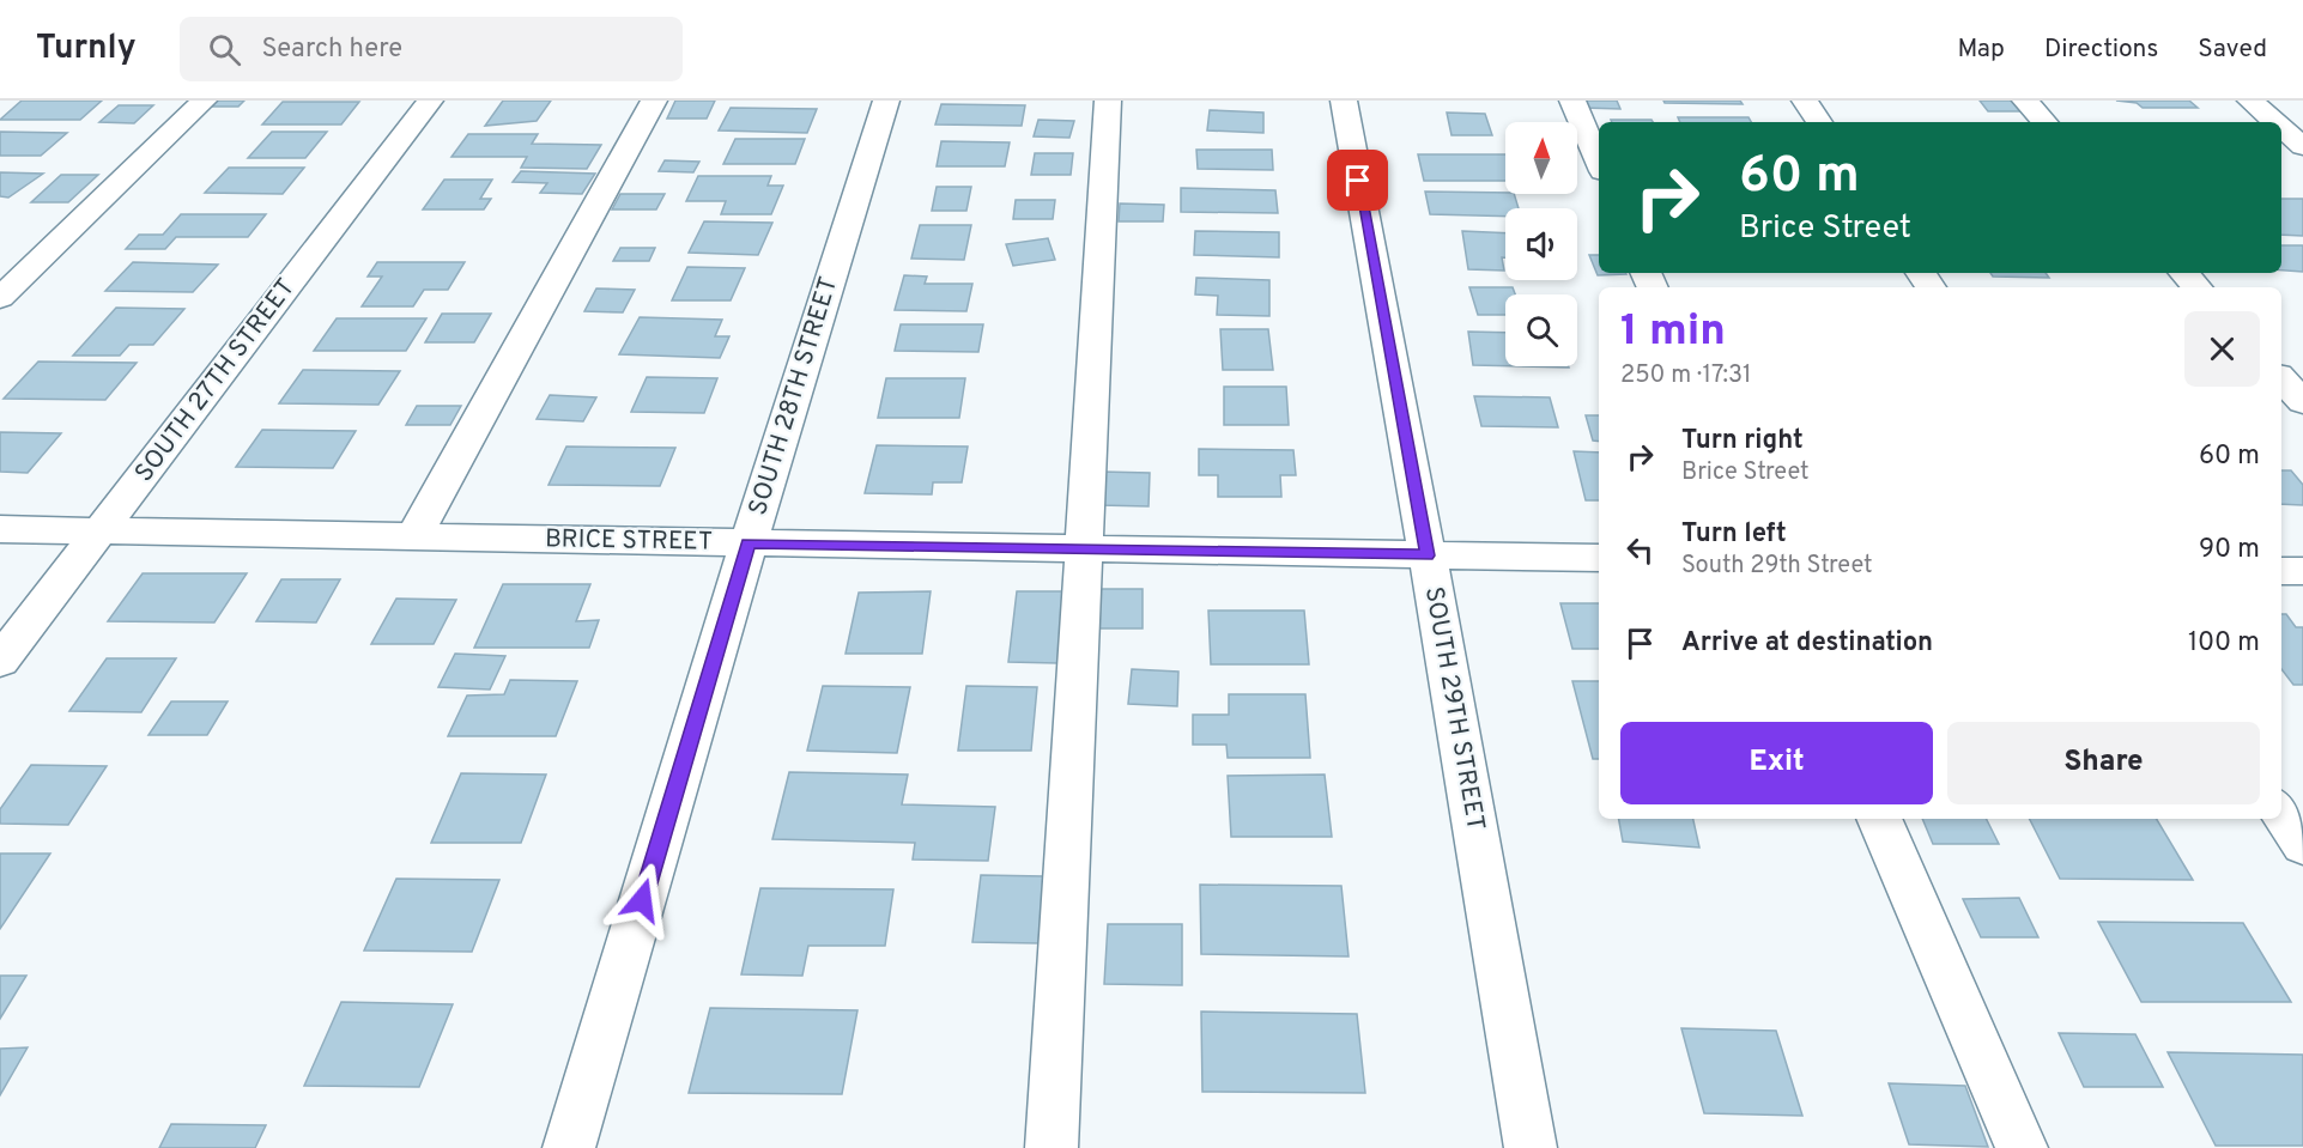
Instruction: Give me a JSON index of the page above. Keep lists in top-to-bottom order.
{
  "streets": {
    "street": [
      "SOUTH 27TH STREET",
      "SOUTH 28TH STREET",
      "BRICE STREET",
      "SOUTH 29TH STREET"
    ]
  },
  "crossings": [
    ["SOUTH 27TH STREET", "BRICE STREET"],
    ["SOUTH 28TH STREET", "BRICE STREET"],
    ["BRICE STREET", "SOUTH 29TH STREET"]
  ],
  "north": "top",
  "page": {
    "header": "Turnly",
    "search": "Search here",
    "nav": ["Map", "Directions", "Saved"],
    "turn": ["60 m", "Brice Street"],
    "heading": ["1 min", "250 m · 17:31"],
    "list": [
      {
        "name": "Turn right",
        "note": "Brice Street",
        "value": "60 m"
      },
      {
        "name": "Turn left",
        "note": "South 29th Street",
        "value": "90 m"
      },
      {
        "name": "Arrive at destination",
        "value": "100 m"
      }
    ],
    "buttons": ["Exit", "Share"]
  }
}
